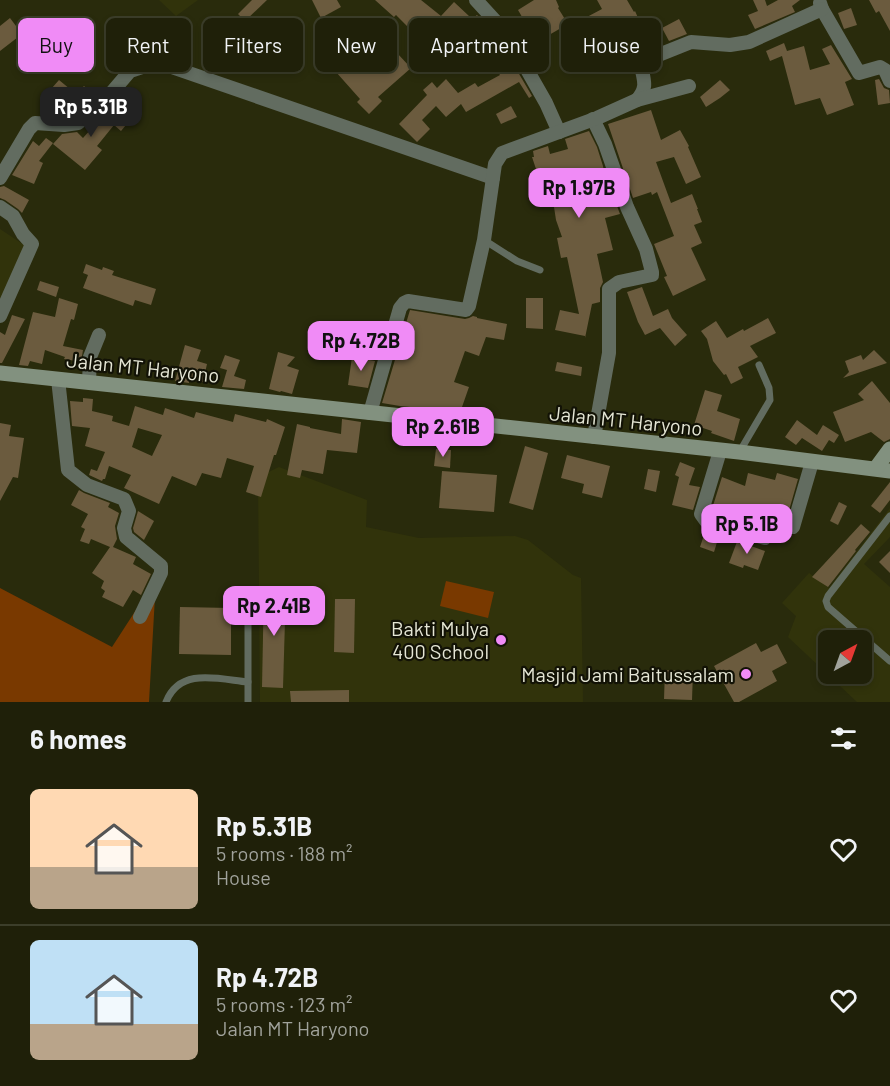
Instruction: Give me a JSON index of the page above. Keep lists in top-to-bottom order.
{
  "streets": {
    "main road": ["Jalan MT Haryono"]
  },
  "places": ["Bakti Mulya 400 School", "Masjid Jami Baitussalam"],
  "north": "top right",
  "page": {
    "chip": [
      "Buy",
      "Rent",
      "Filters",
      "New",
      "Apartment",
      "House"
    ],
    "price": [
      "Rp 5.31B",
      "Rp 1.97B",
      "Rp 4.72B",
      "Rp 2.61B",
      "Rp 5.1B",
      "Rp 2.41B"
    ],
    "heading": "6 homes",
    "list": [
      {
        "name": "Rp 5.31B",
        "note": "5 rooms · 188 m² · House"
      },
      {
        "name": "Rp 4.72B",
        "note": "5 rooms · 123 m² · Jalan MT Haryono"
      }
    ]
  }
}
